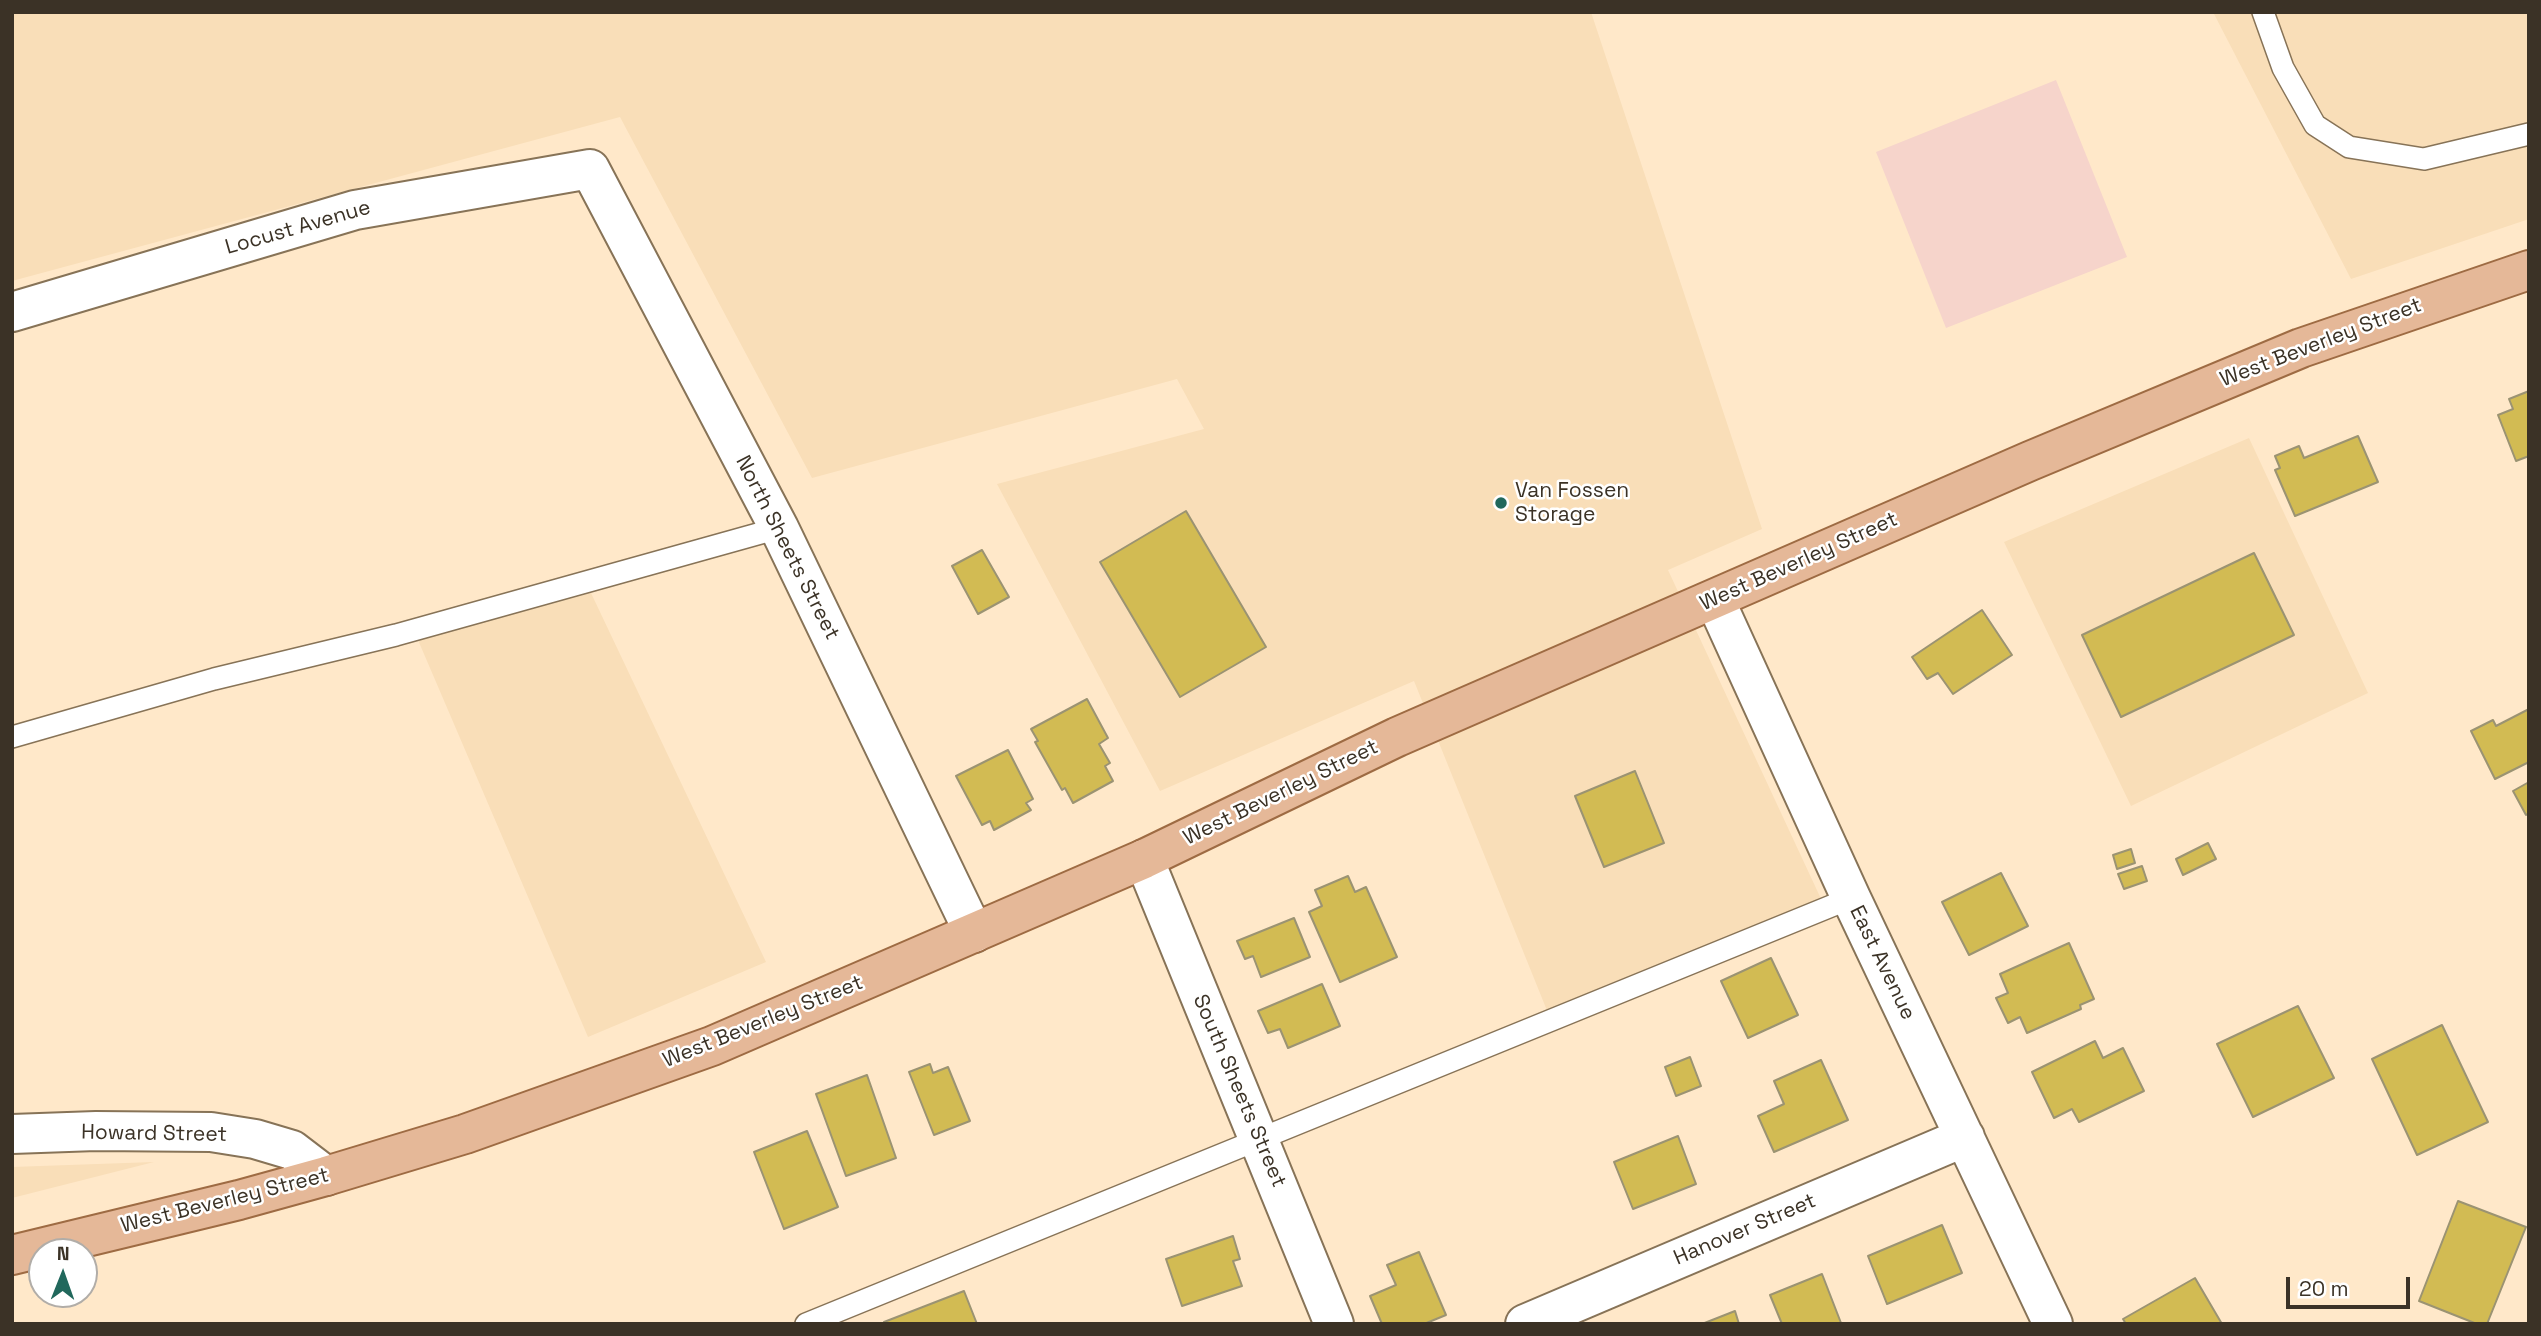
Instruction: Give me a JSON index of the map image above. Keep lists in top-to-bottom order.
{
  "streets": {
    "main road": ["West Beverley Street"],
    "street": [
      "Locust Avenue",
      "North Sheets Street",
      "East Avenue",
      "South Sheets Street",
      "Howard Street",
      "Hanover Street"
    ]
  },
  "crossings": [
    ["Locust Avenue", "North Sheets Street"],
    ["West Beverley Street", "North Sheets Street"],
    ["West Beverley Street", "East Avenue"],
    ["West Beverley Street", "South Sheets Street"],
    ["West Beverley Street", "Howard Street"],
    ["East Avenue", "Hanover Street"]
  ],
  "places": ["Van Fossen Storage"],
  "scale_bar": "20 m",
  "north": "top"
}
